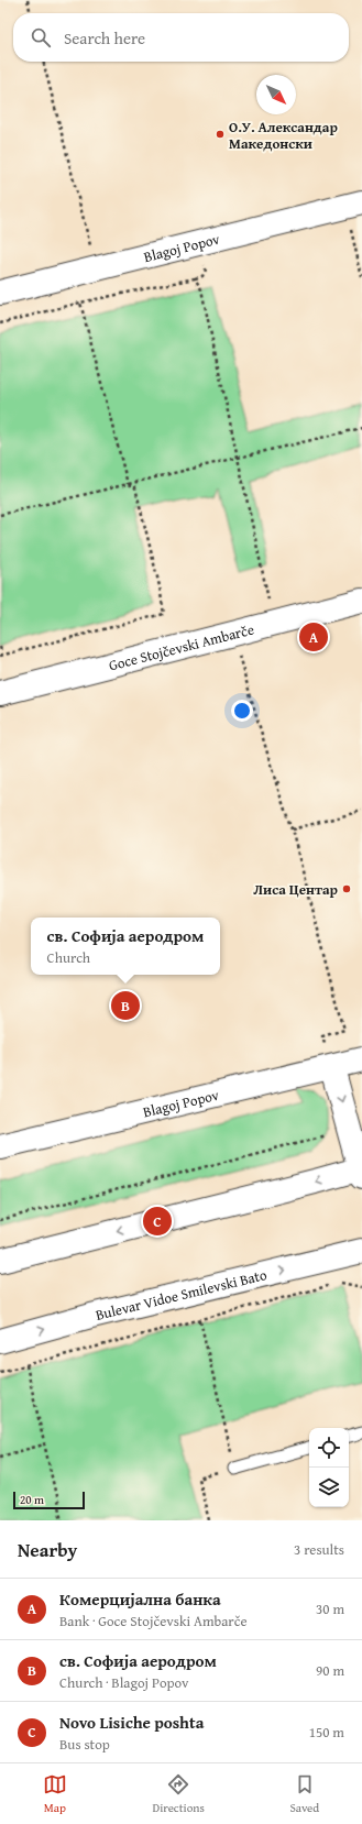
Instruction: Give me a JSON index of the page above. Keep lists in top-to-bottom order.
{
  "streets": {
    "street": ["Blagoj Popov", "Goce Stojčevski Ambarče", "Bulevar Vidoe Smilevski Bato"]
  },
  "places": ["О.У. Александар Македонски", "Лиса Центар"],
  "scale_bar": "20 m",
  "north": "bottom right",
  "page": {
    "search": "Search here",
    "pins": ["A", "B", "C"],
    "popup": ["св. Софија аеродром", "Church"],
    "scale": "20 m",
    "heading": ["Nearby", "3 results"],
    "list": [
      {
        "mark": "A",
        "name": "Комерцијална банка",
        "note": "Bank · Goce Stojčevski Ambarče",
        "value": "30 m"
      },
      {
        "mark": "B",
        "name": "св. Софија аеродром",
        "note": "Church · Blagoj Popov",
        "value": "90 m"
      },
      {
        "mark": "C",
        "name": "Novo Lisiche poshta",
        "note": "Bus stop",
        "value": "150 m"
      }
    ],
    "nav": ["Map", "Directions", "Saved"]
  }
}
